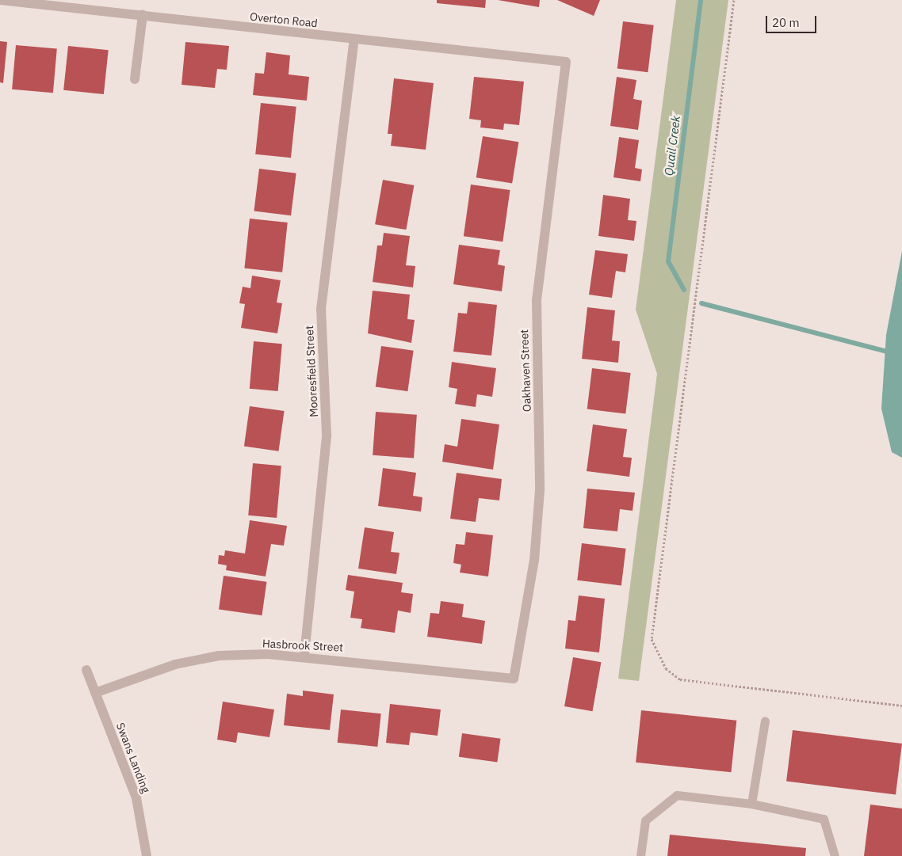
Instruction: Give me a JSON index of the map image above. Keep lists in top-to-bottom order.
{
  "streets": {
    "street": [
      "Overton Road",
      "Oakhaven Street",
      "Mooresfield Street",
      "Hasbrook Street",
      "Swans Landing"
    ]
  },
  "crossings": [
    ["Overton Road", "Oakhaven Street"],
    ["Overton Road", "Mooresfield Street"],
    ["Oakhaven Street", "Hasbrook Street"],
    ["Mooresfield Street", "Hasbrook Street"],
    ["Hasbrook Street", "Swans Landing"]
  ],
  "water": ["Quail Creek"],
  "scale_bar": "20 m"
}
